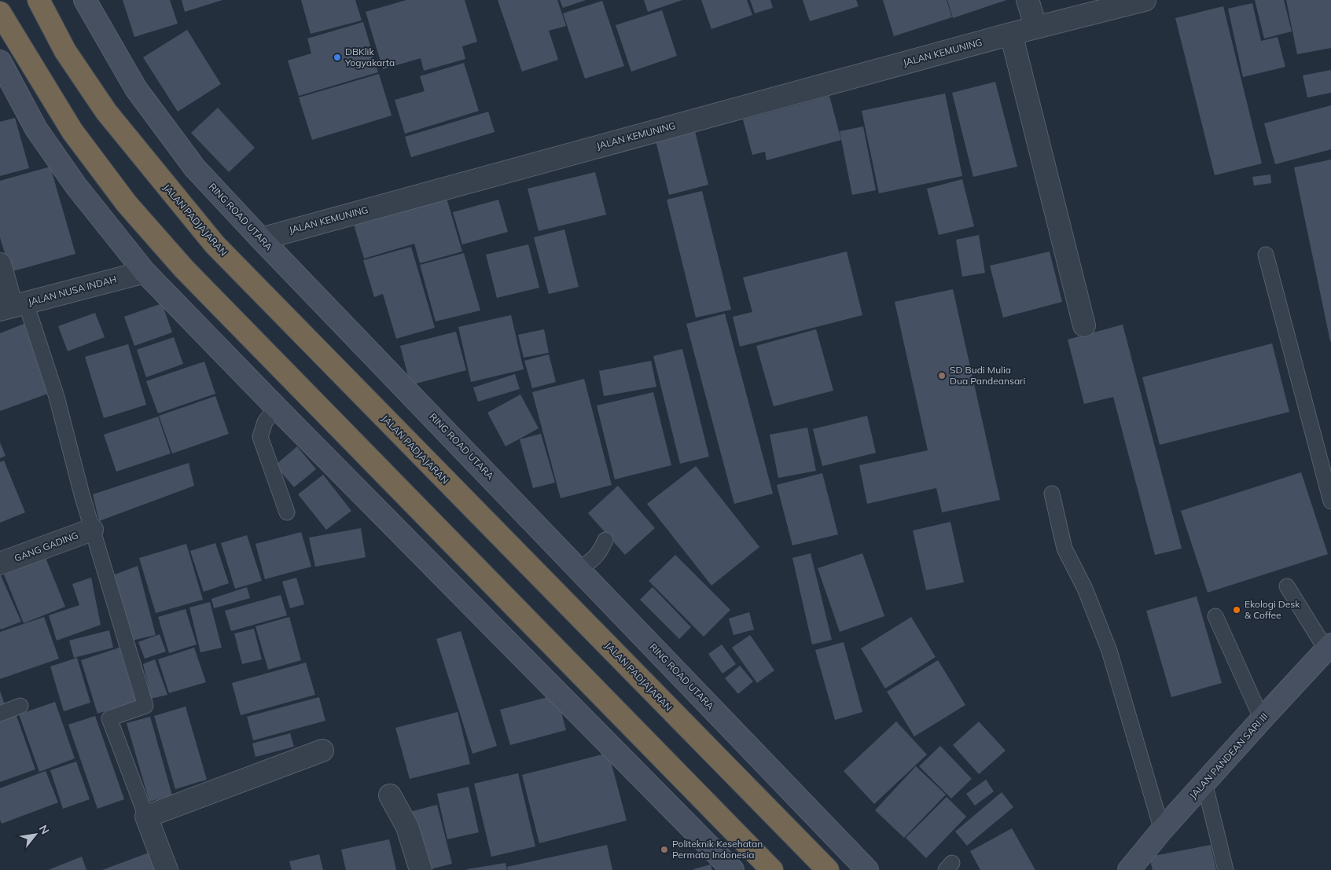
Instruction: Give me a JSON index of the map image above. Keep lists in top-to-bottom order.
{
  "streets": {
    "highway": ["JALAN PADJAJARAN"],
    "street": [
      "JALAN KEMUNING",
      "RING ROAD UTARA",
      "JALAN NUSA INDAH",
      "GANG GADING",
      "JALAN PANDEAN SARI III"
    ]
  },
  "crossings": [
    ["JALAN KEMUNING", "RING ROAD UTARA"]
  ],
  "places": [
    "DBKlik Yogyakarta",
    "SD Budi Mulia Dua Pandeansari",
    "Ekologi Desk & Coffee",
    "Politeknik Kesehatan Permata Indonesia"
  ],
  "north": "top right"
}
